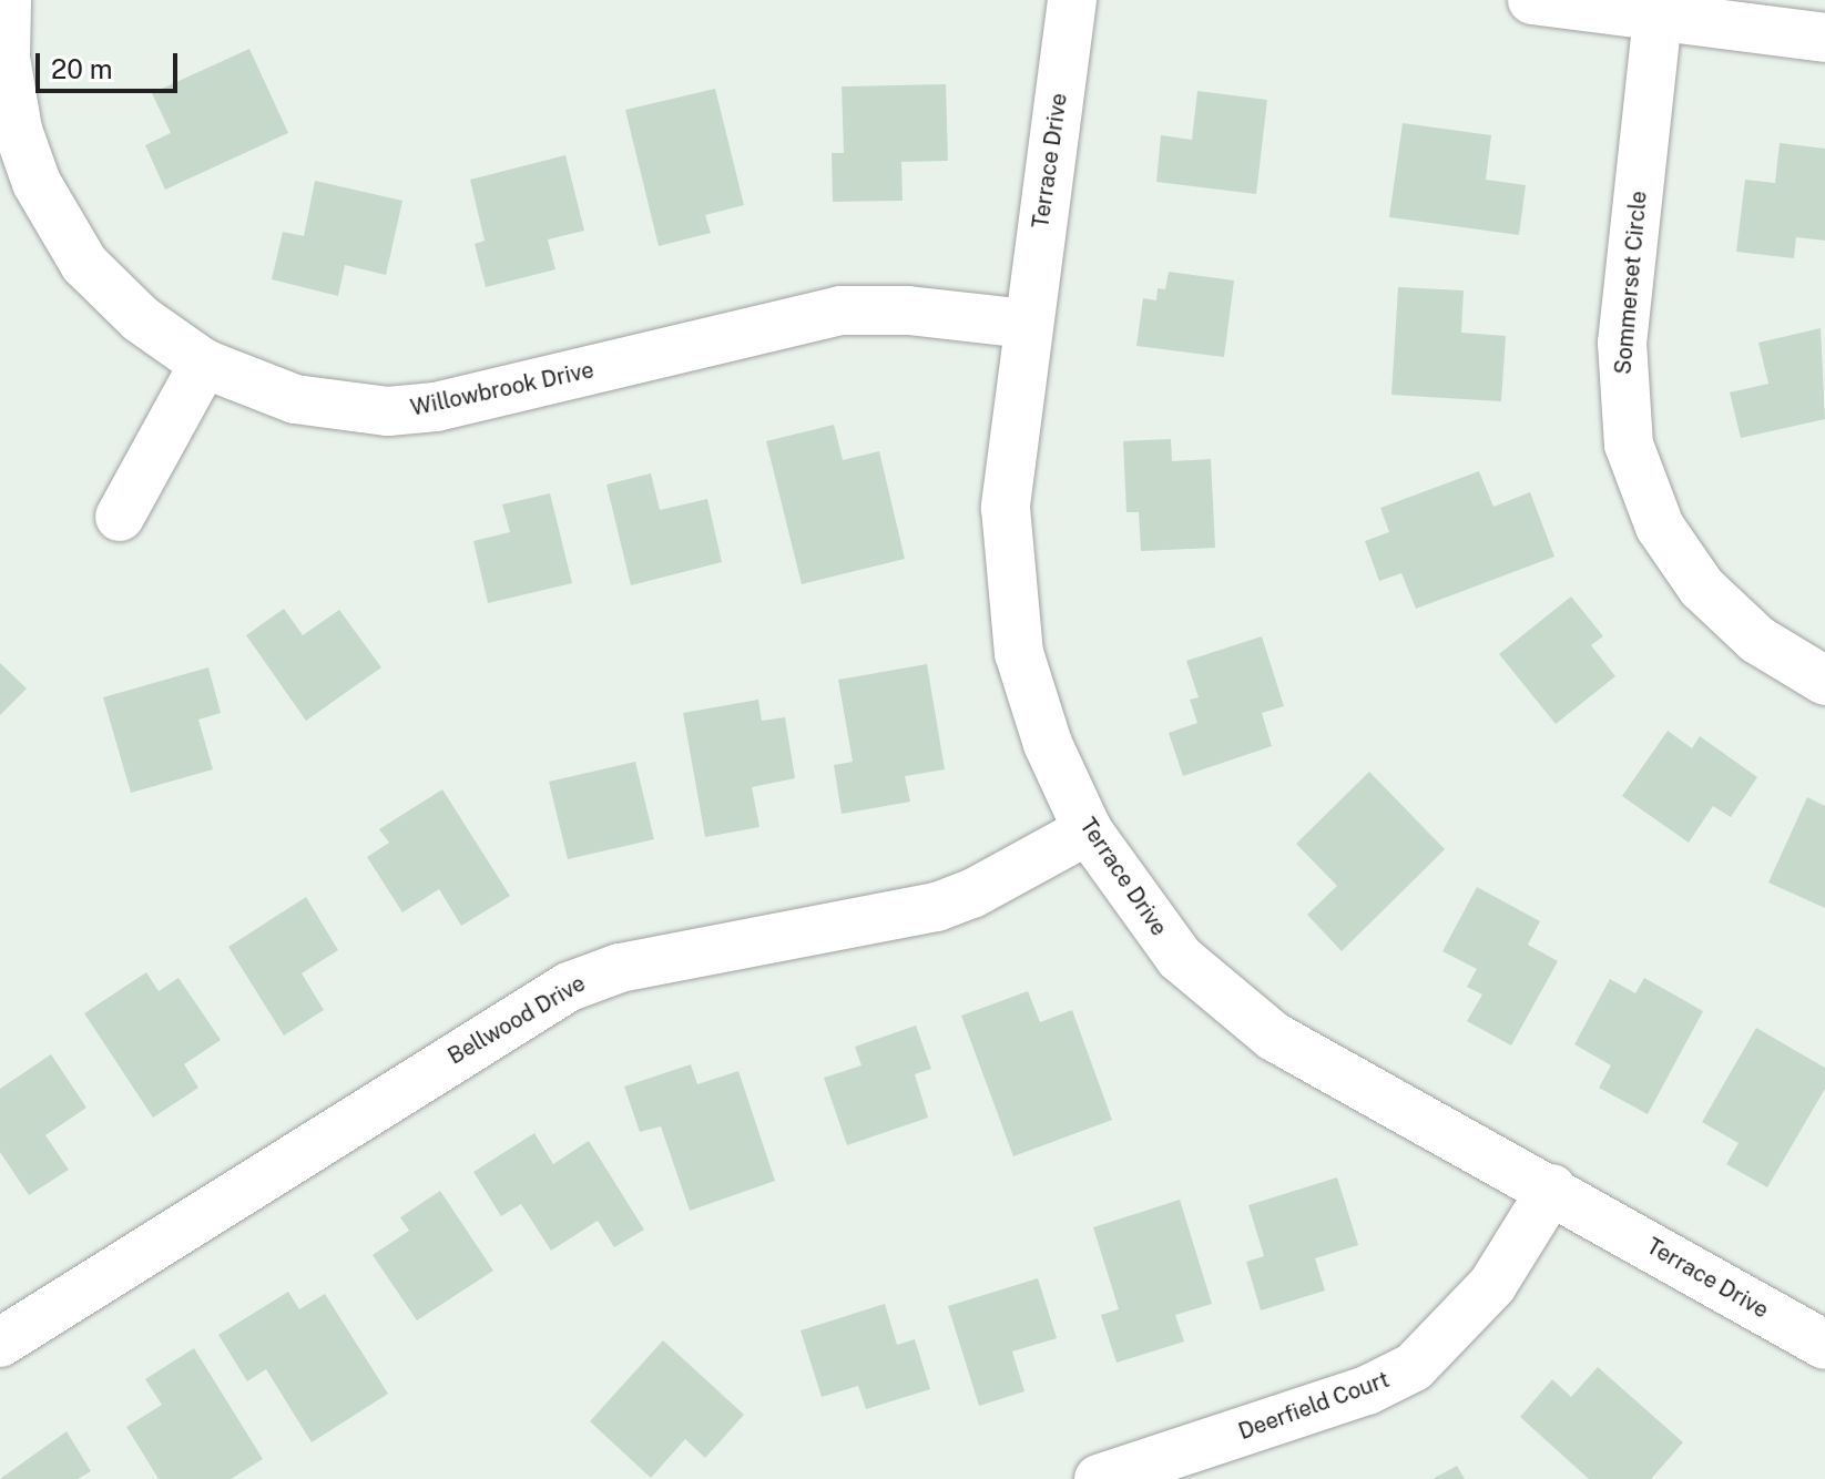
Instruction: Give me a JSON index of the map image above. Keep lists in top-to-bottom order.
{
  "streets": {
    "street": [
      "Terrace Drive",
      "Sommerset Circle",
      "Willowbrook Drive",
      "Bellwood Drive",
      "Deerfield Court"
    ]
  },
  "crossings": [
    ["Terrace Drive", "Willowbrook Drive"],
    ["Terrace Drive", "Bellwood Drive"],
    ["Terrace Drive", "Deerfield Court"]
  ],
  "scale_bar": "20 m"
}
